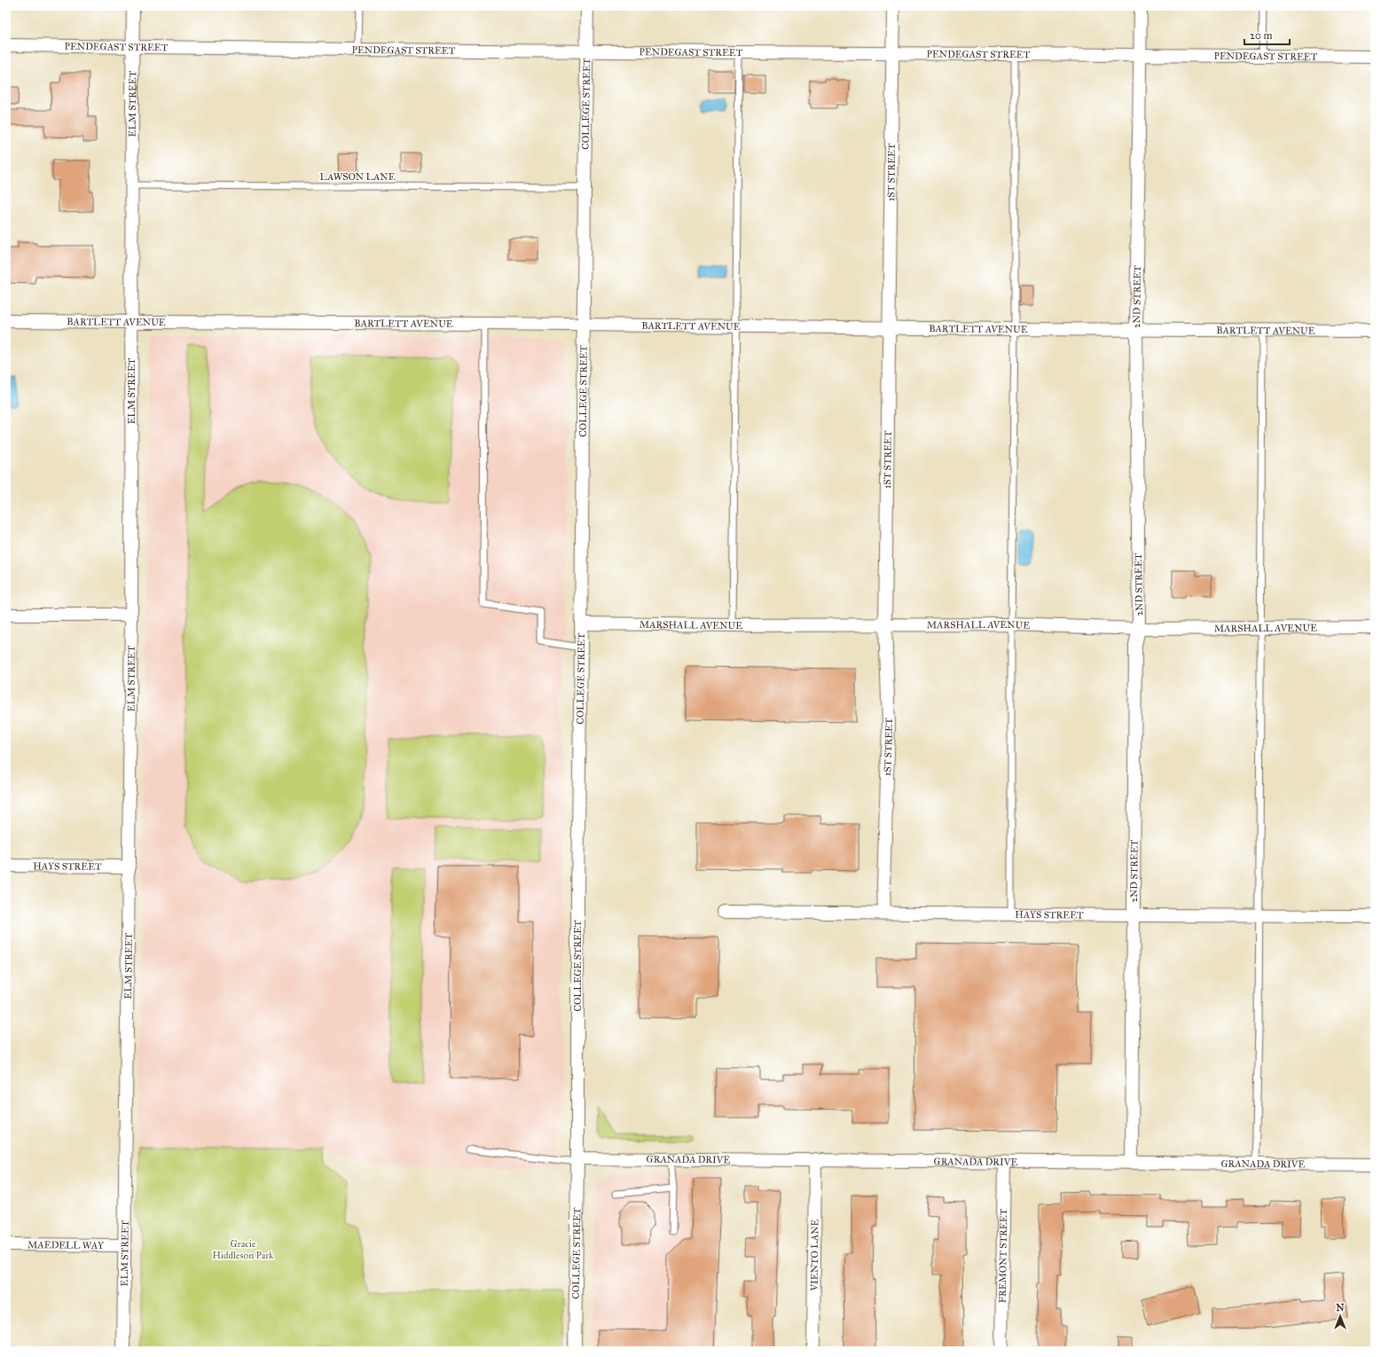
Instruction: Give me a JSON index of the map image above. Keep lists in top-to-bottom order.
{
  "streets": {
    "street": [
      "PENDEGAST STREET",
      "ELM STREET",
      "COLLEGE STREET",
      "1ST STREET",
      "2ND STREET",
      "BARTLETT AVENUE",
      "MARSHALL AVENUE",
      "HAYS STREET",
      "GRANADA DRIVE",
      "MAEDELL WAY",
      "VIENTO LANE",
      "FREMONT STREET"
    ],
    "lane": ["LAWSON LANE"]
  },
  "crossings": [
    ["PENDEGAST STREET", "ELM STREET"],
    ["PENDEGAST STREET", "COLLEGE STREET"],
    ["PENDEGAST STREET", "1ST STREET"],
    ["PENDEGAST STREET", "2ND STREET"],
    ["ELM STREET", "LAWSON LANE"],
    ["ELM STREET", "BARTLETT AVENUE"],
    ["ELM STREET", "HAYS STREET"],
    ["ELM STREET", "MAEDELL WAY"],
    ["COLLEGE STREET", "LAWSON LANE"],
    ["COLLEGE STREET", "BARTLETT AVENUE"],
    ["COLLEGE STREET", "MARSHALL AVENUE"],
    ["COLLEGE STREET", "GRANADA DRIVE"],
    ["1ST STREET", "BARTLETT AVENUE"],
    ["1ST STREET", "MARSHALL AVENUE"],
    ["1ST STREET", "HAYS STREET"],
    ["2ND STREET", "BARTLETT AVENUE"],
    ["2ND STREET", "MARSHALL AVENUE"],
    ["2ND STREET", "HAYS STREET"],
    ["2ND STREET", "GRANADA DRIVE"],
    ["GRANADA DRIVE", "VIENTO LANE"],
    ["GRANADA DRIVE", "FREMONT STREET"]
  ],
  "parks": ["Gracie Hiddleson Park"],
  "scale_bar": "20 m",
  "north": "top"
}
